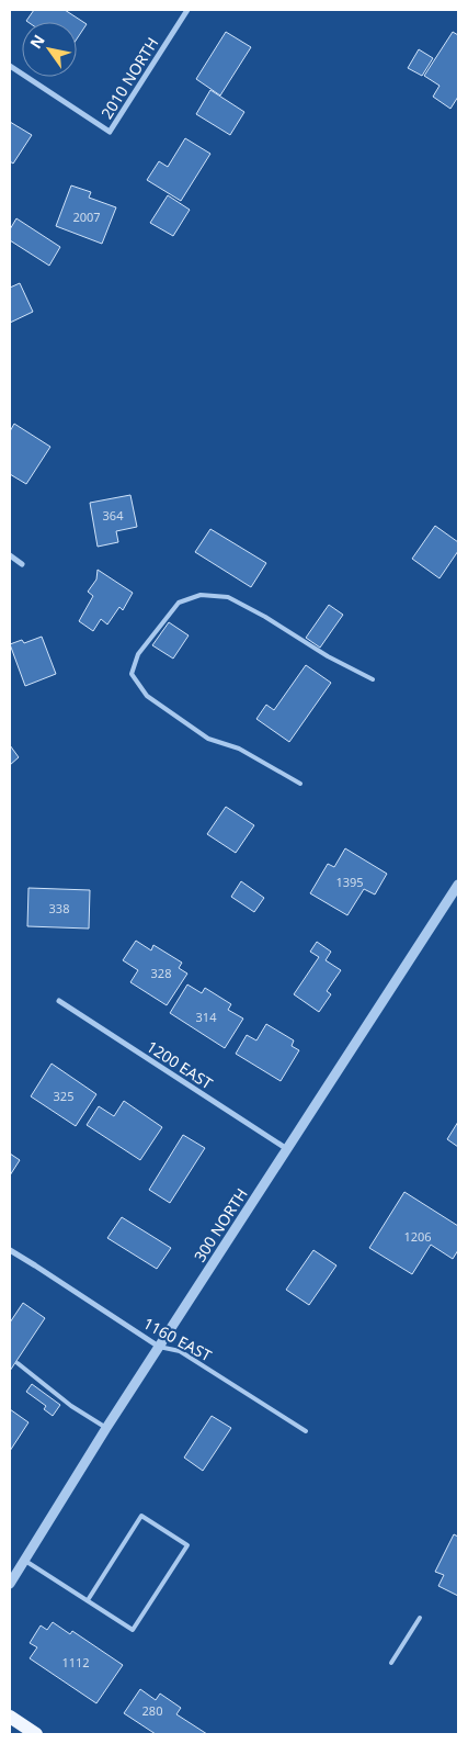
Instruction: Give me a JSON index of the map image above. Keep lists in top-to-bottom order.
{
  "streets": {
    "street": [
      "2010 NORTH",
      "1200 EAST",
      "300 NORTH",
      "1160 EAST"
    ]
  },
  "crossings": [
    ["1200 EAST", "300 NORTH"],
    ["300 NORTH", "1160 EAST"]
  ],
  "house_numbers": [
    "2007",
    "364",
    "1395",
    "338",
    "328",
    "314",
    "325",
    "1206",
    "1112",
    "280"
  ],
  "north": "top left"
}
